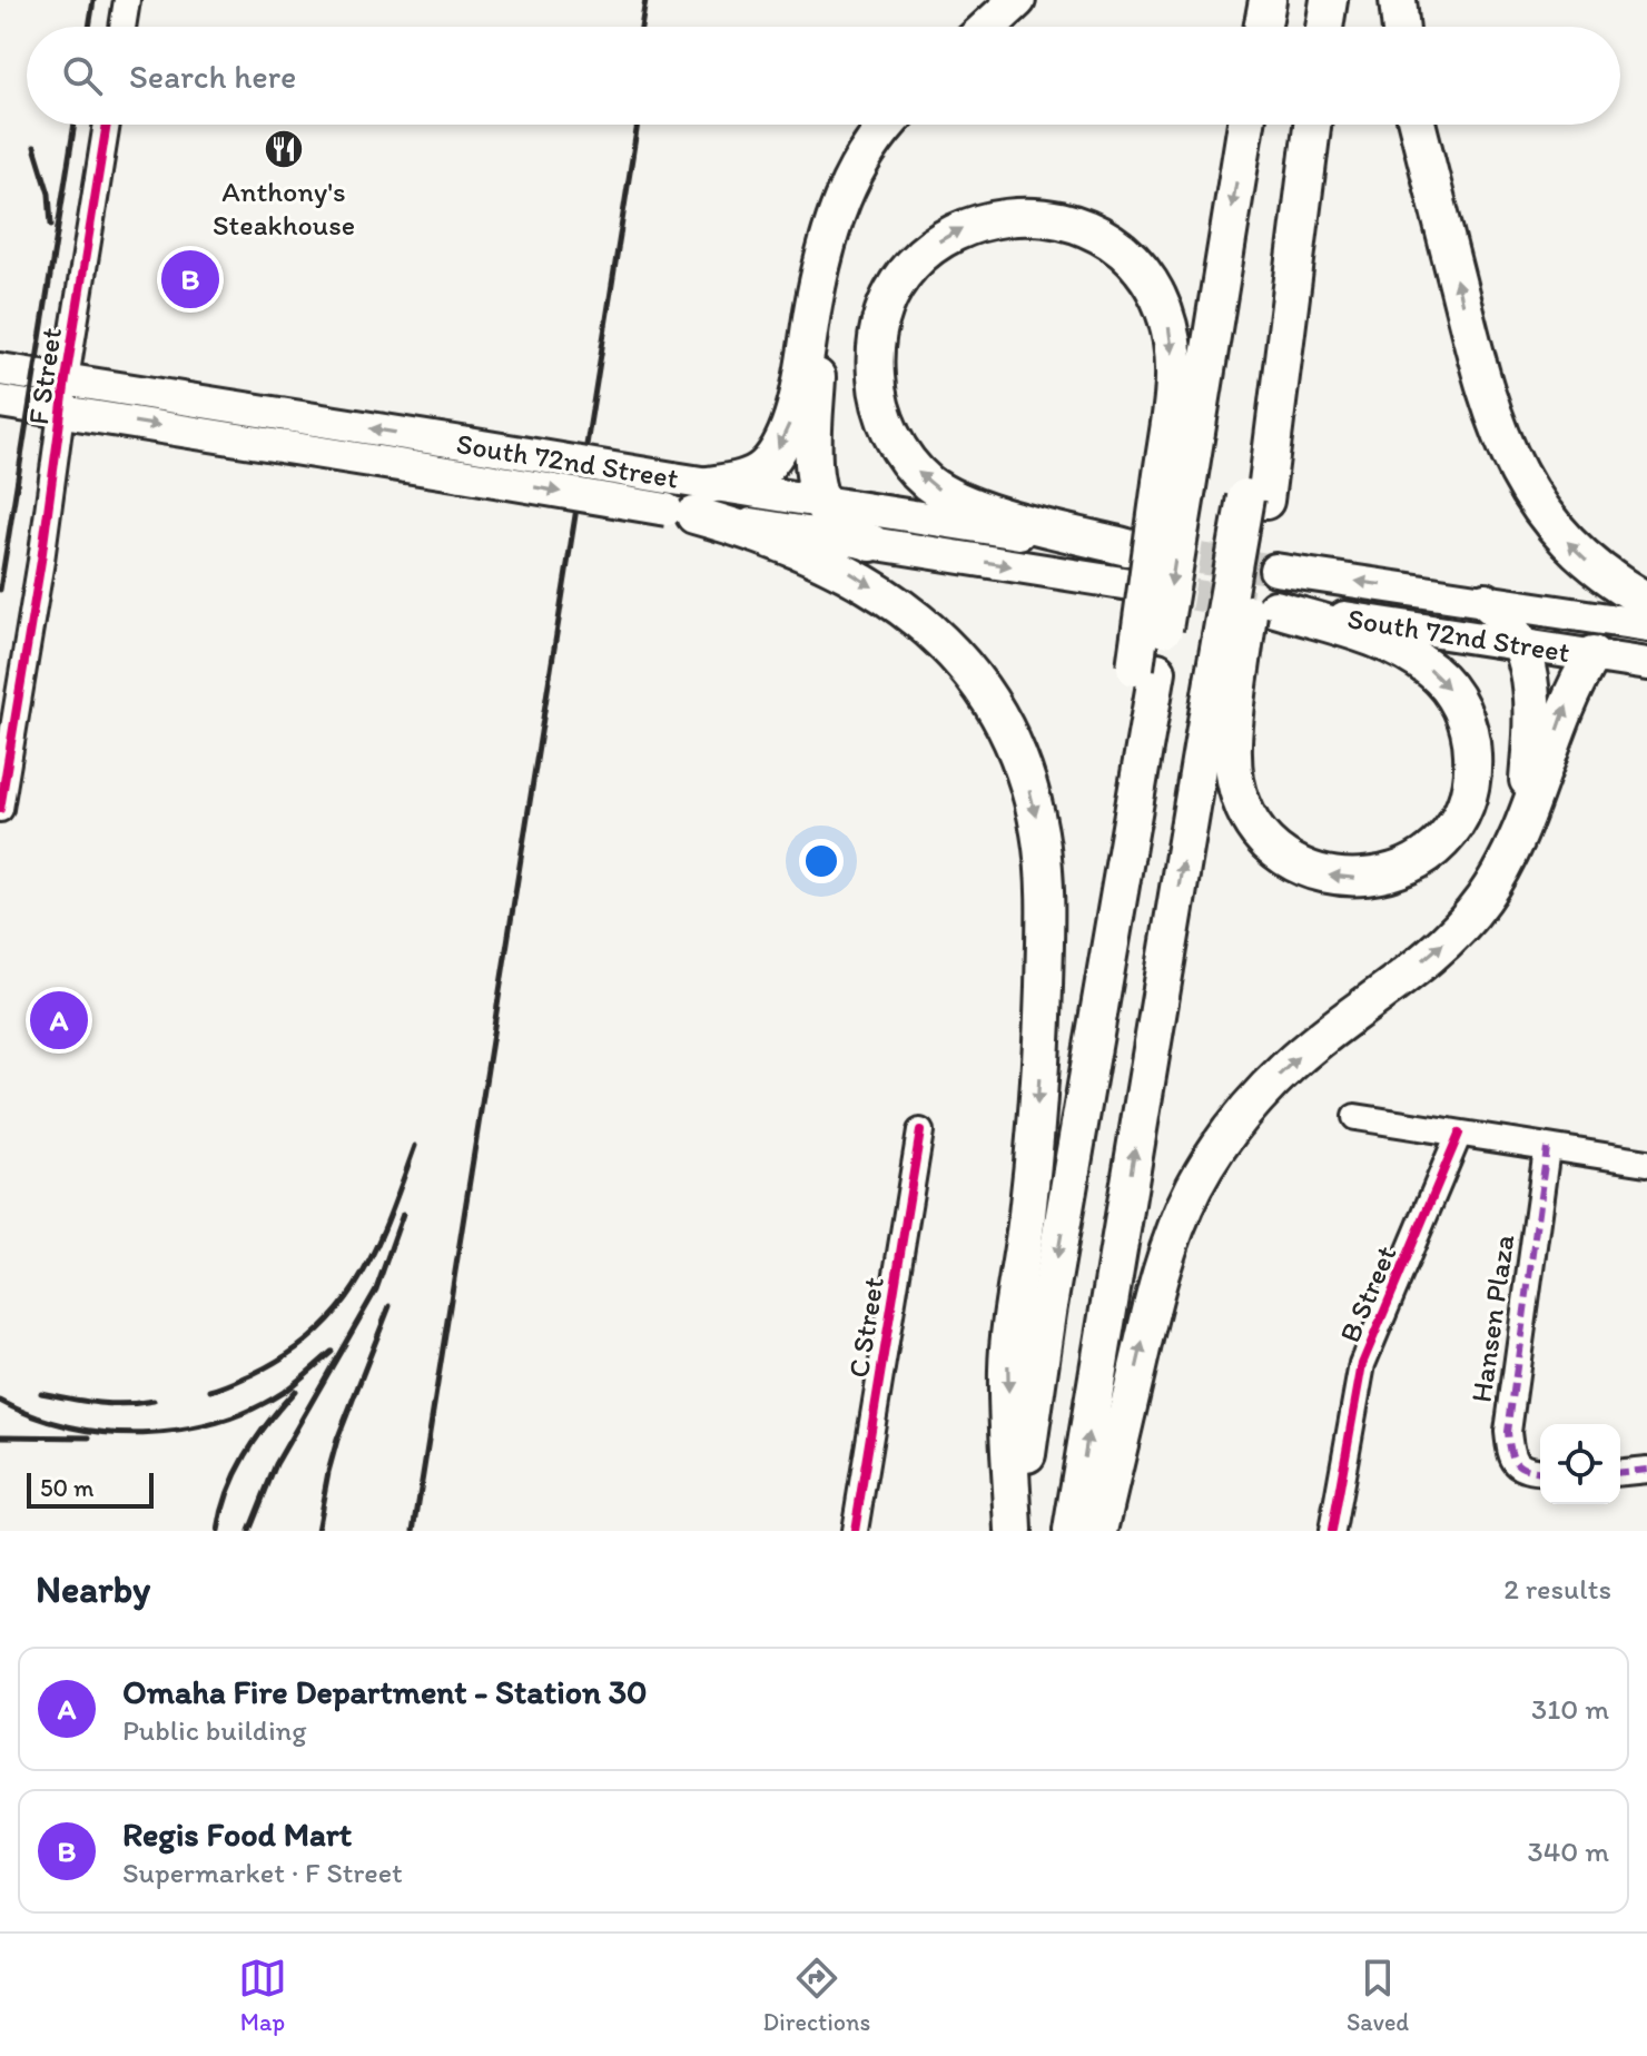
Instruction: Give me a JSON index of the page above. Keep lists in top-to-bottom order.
{
  "streets": {
    "main road": ["South 72nd Street"],
    "street": [
      "F Street",
      "B Street",
      "Hansen Plaza",
      "C Street"
    ]
  },
  "crossings": [
    ["F Street", "South 72nd Street"]
  ],
  "places": {
    "restaurant": ["Anthony's Steakhouse"]
  },
  "scale_bar": "50 m",
  "page": {
    "search": "Search here",
    "pins": ["B", "A"],
    "scale": "50 m",
    "heading": ["Nearby", "2 results"],
    "list": [
      {
        "mark": "A",
        "name": "Omaha Fire Department - Station 30",
        "note": "Public building",
        "value": "310 m"
      },
      {
        "mark": "B",
        "name": "Regis Food Mart",
        "note": "Supermarket · F Street",
        "value": "340 m"
      }
    ],
    "nav": ["Map", "Directions", "Saved"]
  }
}
